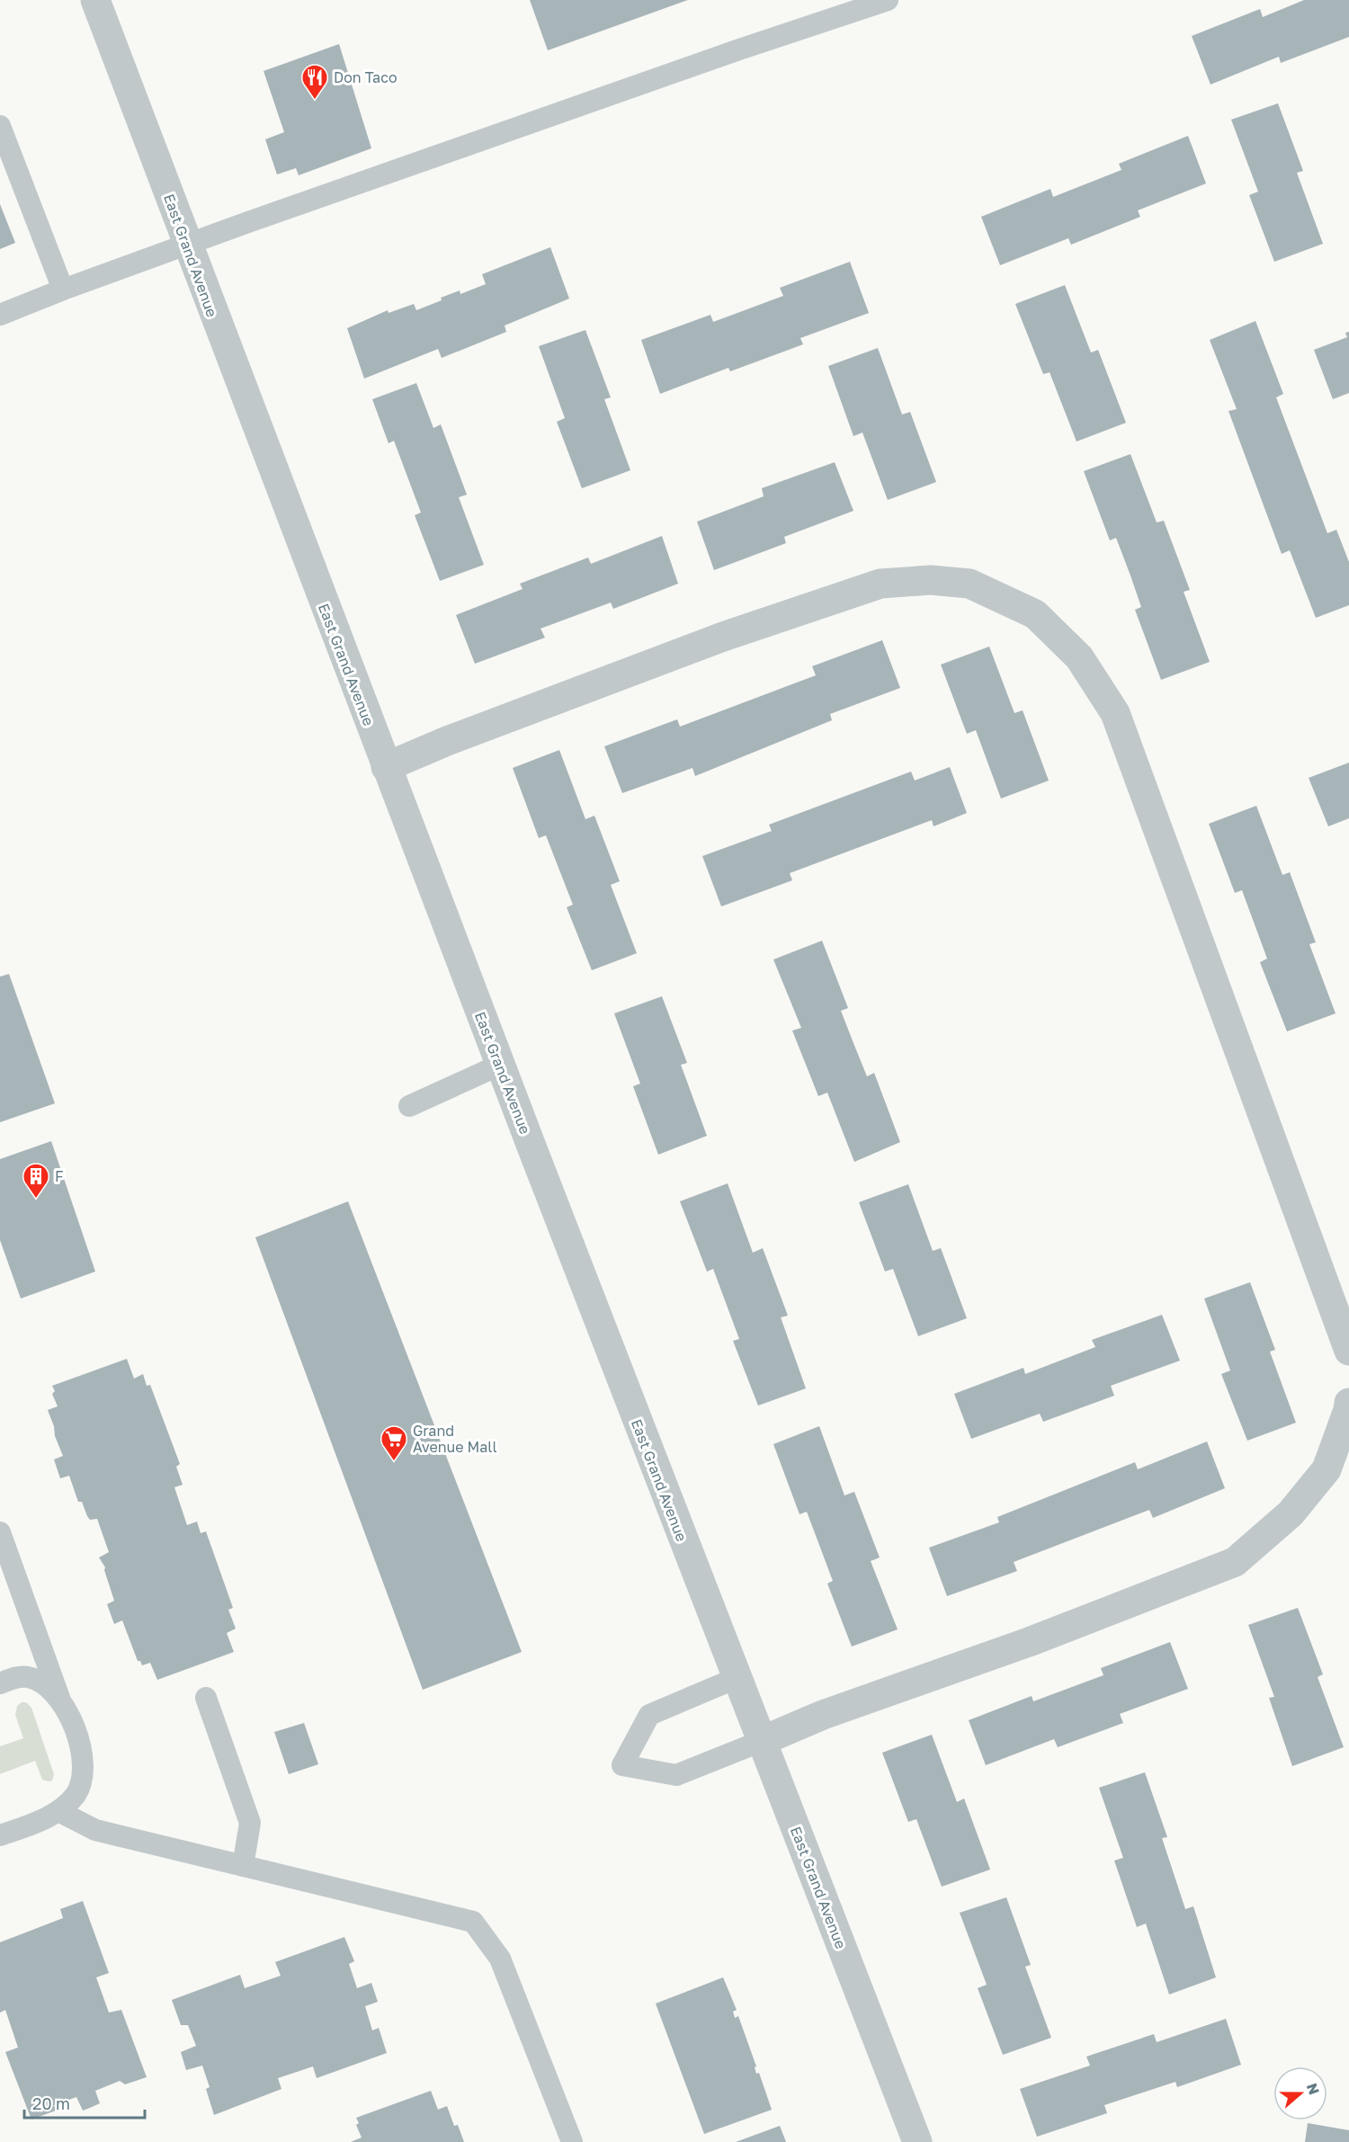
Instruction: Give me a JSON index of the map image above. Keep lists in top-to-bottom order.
{
  "streets": {
    "street": ["East Grand Avenue"]
  },
  "places": {
    "restaurant": ["Don Taco"],
    "building": ["F"],
    "supermarket": ["Grand Avenue Mall"]
  },
  "scale_bar": "20 m",
  "north": "right"
}
